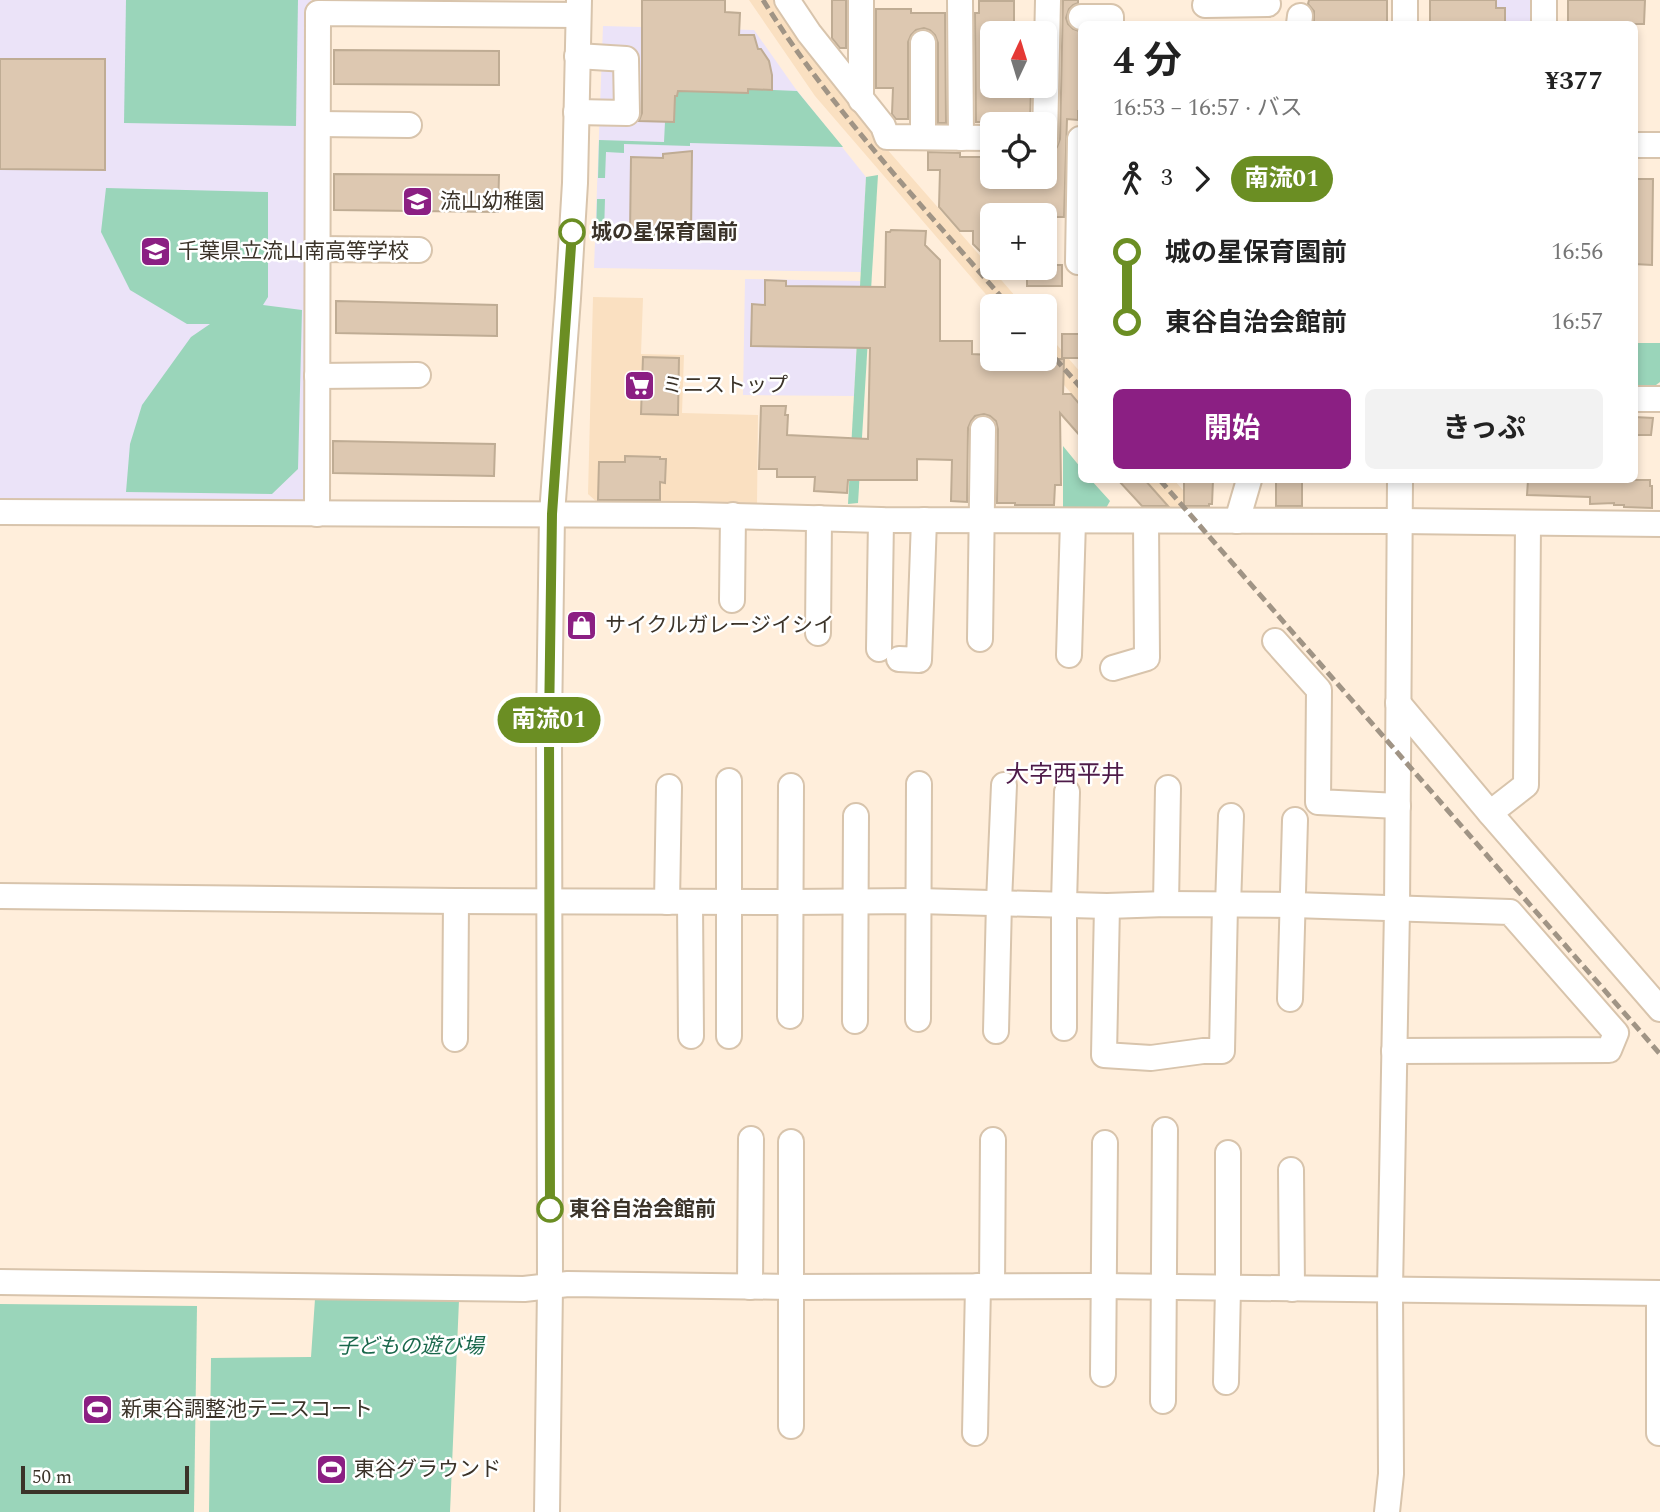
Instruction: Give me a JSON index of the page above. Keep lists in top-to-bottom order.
{
  "districts": ["大字西平井"],
  "parks": ["子どもの遊び場"],
  "places": {
    "school or university": ["流山幼稚園", "千葉県立流山南高等学校"],
    "other": ["城の星保育園前", "東谷自治会館前"],
    "supermarket": ["ミニストップ"],
    "shop": ["サイクルガレージイシイ"],
    "sports": ["新東谷調整池テニスコート", "東谷グラウンド"]
  },
  "lines": ["bus line 南流01"],
  "scale_bar": "50 m",
  "north": "top",
  "page": {
    "on_map": "南流01",
    "map_buttons": ["+", "−"],
    "heading": ["4 分", "16:53 – 16:57 · バス", "¥377"],
    "legs": ["3", "南流01"],
    "list": [
      {
        "name": "城の星保育園前",
        "value": "16:56"
      },
      {
        "name": "東谷自治会館前",
        "value": "16:57"
      }
    ],
    "buttons": ["開始", "きっぷ"],
    "scale": "50 m"
  }
}
